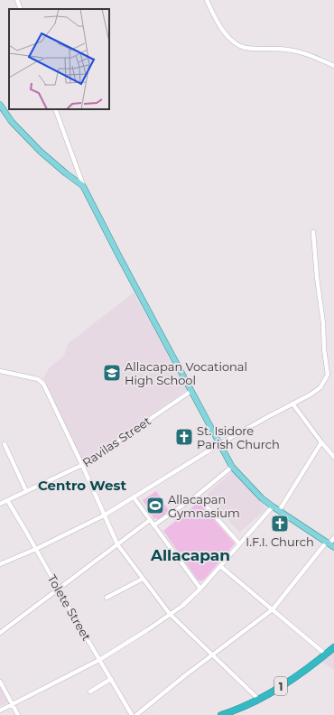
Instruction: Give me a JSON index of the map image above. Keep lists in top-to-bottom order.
{
  "streets": {
    "highway": ["1"],
    "street": ["Ravilas Street", "Tolete Street"]
  },
  "crossings": [
    ["Ravilas Street", "Tolete Street"]
  ],
  "districts": ["Centro West", "Allacapan"],
  "places": {
    "school or university": ["Allacapan Vocational High School"],
    "church": ["St. Isidore Parish Church", "I.F.I. Church"],
    "sports": ["Allacapan Gymnasium"]
  }
}
